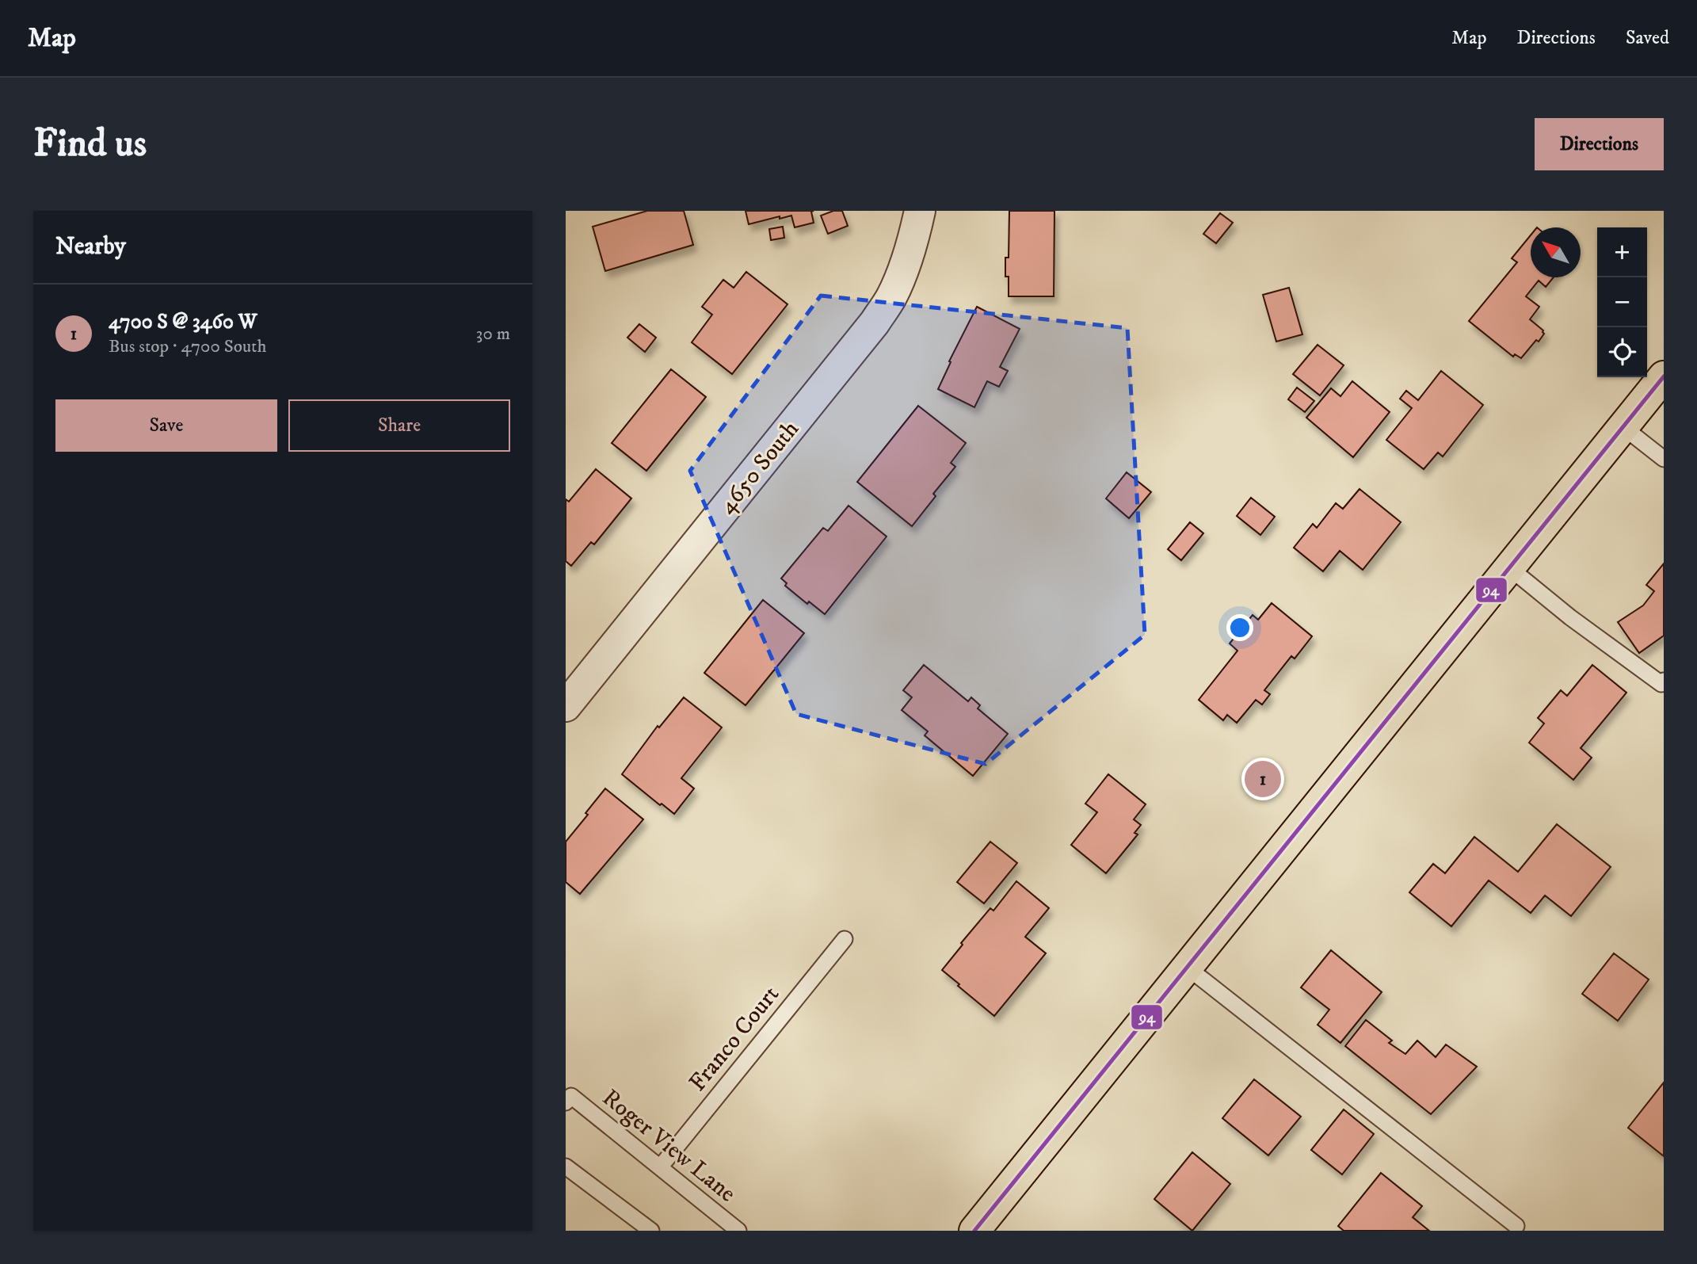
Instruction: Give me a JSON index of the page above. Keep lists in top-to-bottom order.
{
  "streets": {
    "street": ["4650 South"],
    "lane": ["Franco Court", "Roger View Lane"]
  },
  "crossings": [
    ["Franco Court", "Roger View Lane"]
  ],
  "lines": ["transit line 94"],
  "north": "top left",
  "page": {
    "header": "Map",
    "nav": ["Map", "Directions", "Saved"],
    "buttons": [
      "Directions",
      ["Save", "Share"]
    ],
    "title": "Find us",
    "heading": "Nearby",
    "map_buttons": ["+", "−"],
    "list": [
      {
        "mark": "1",
        "name": "4700 S @ 3460 W",
        "note": "Bus stop · 4700 South",
        "value": "30 m"
      }
    ],
    "pins": "1"
  }
}
